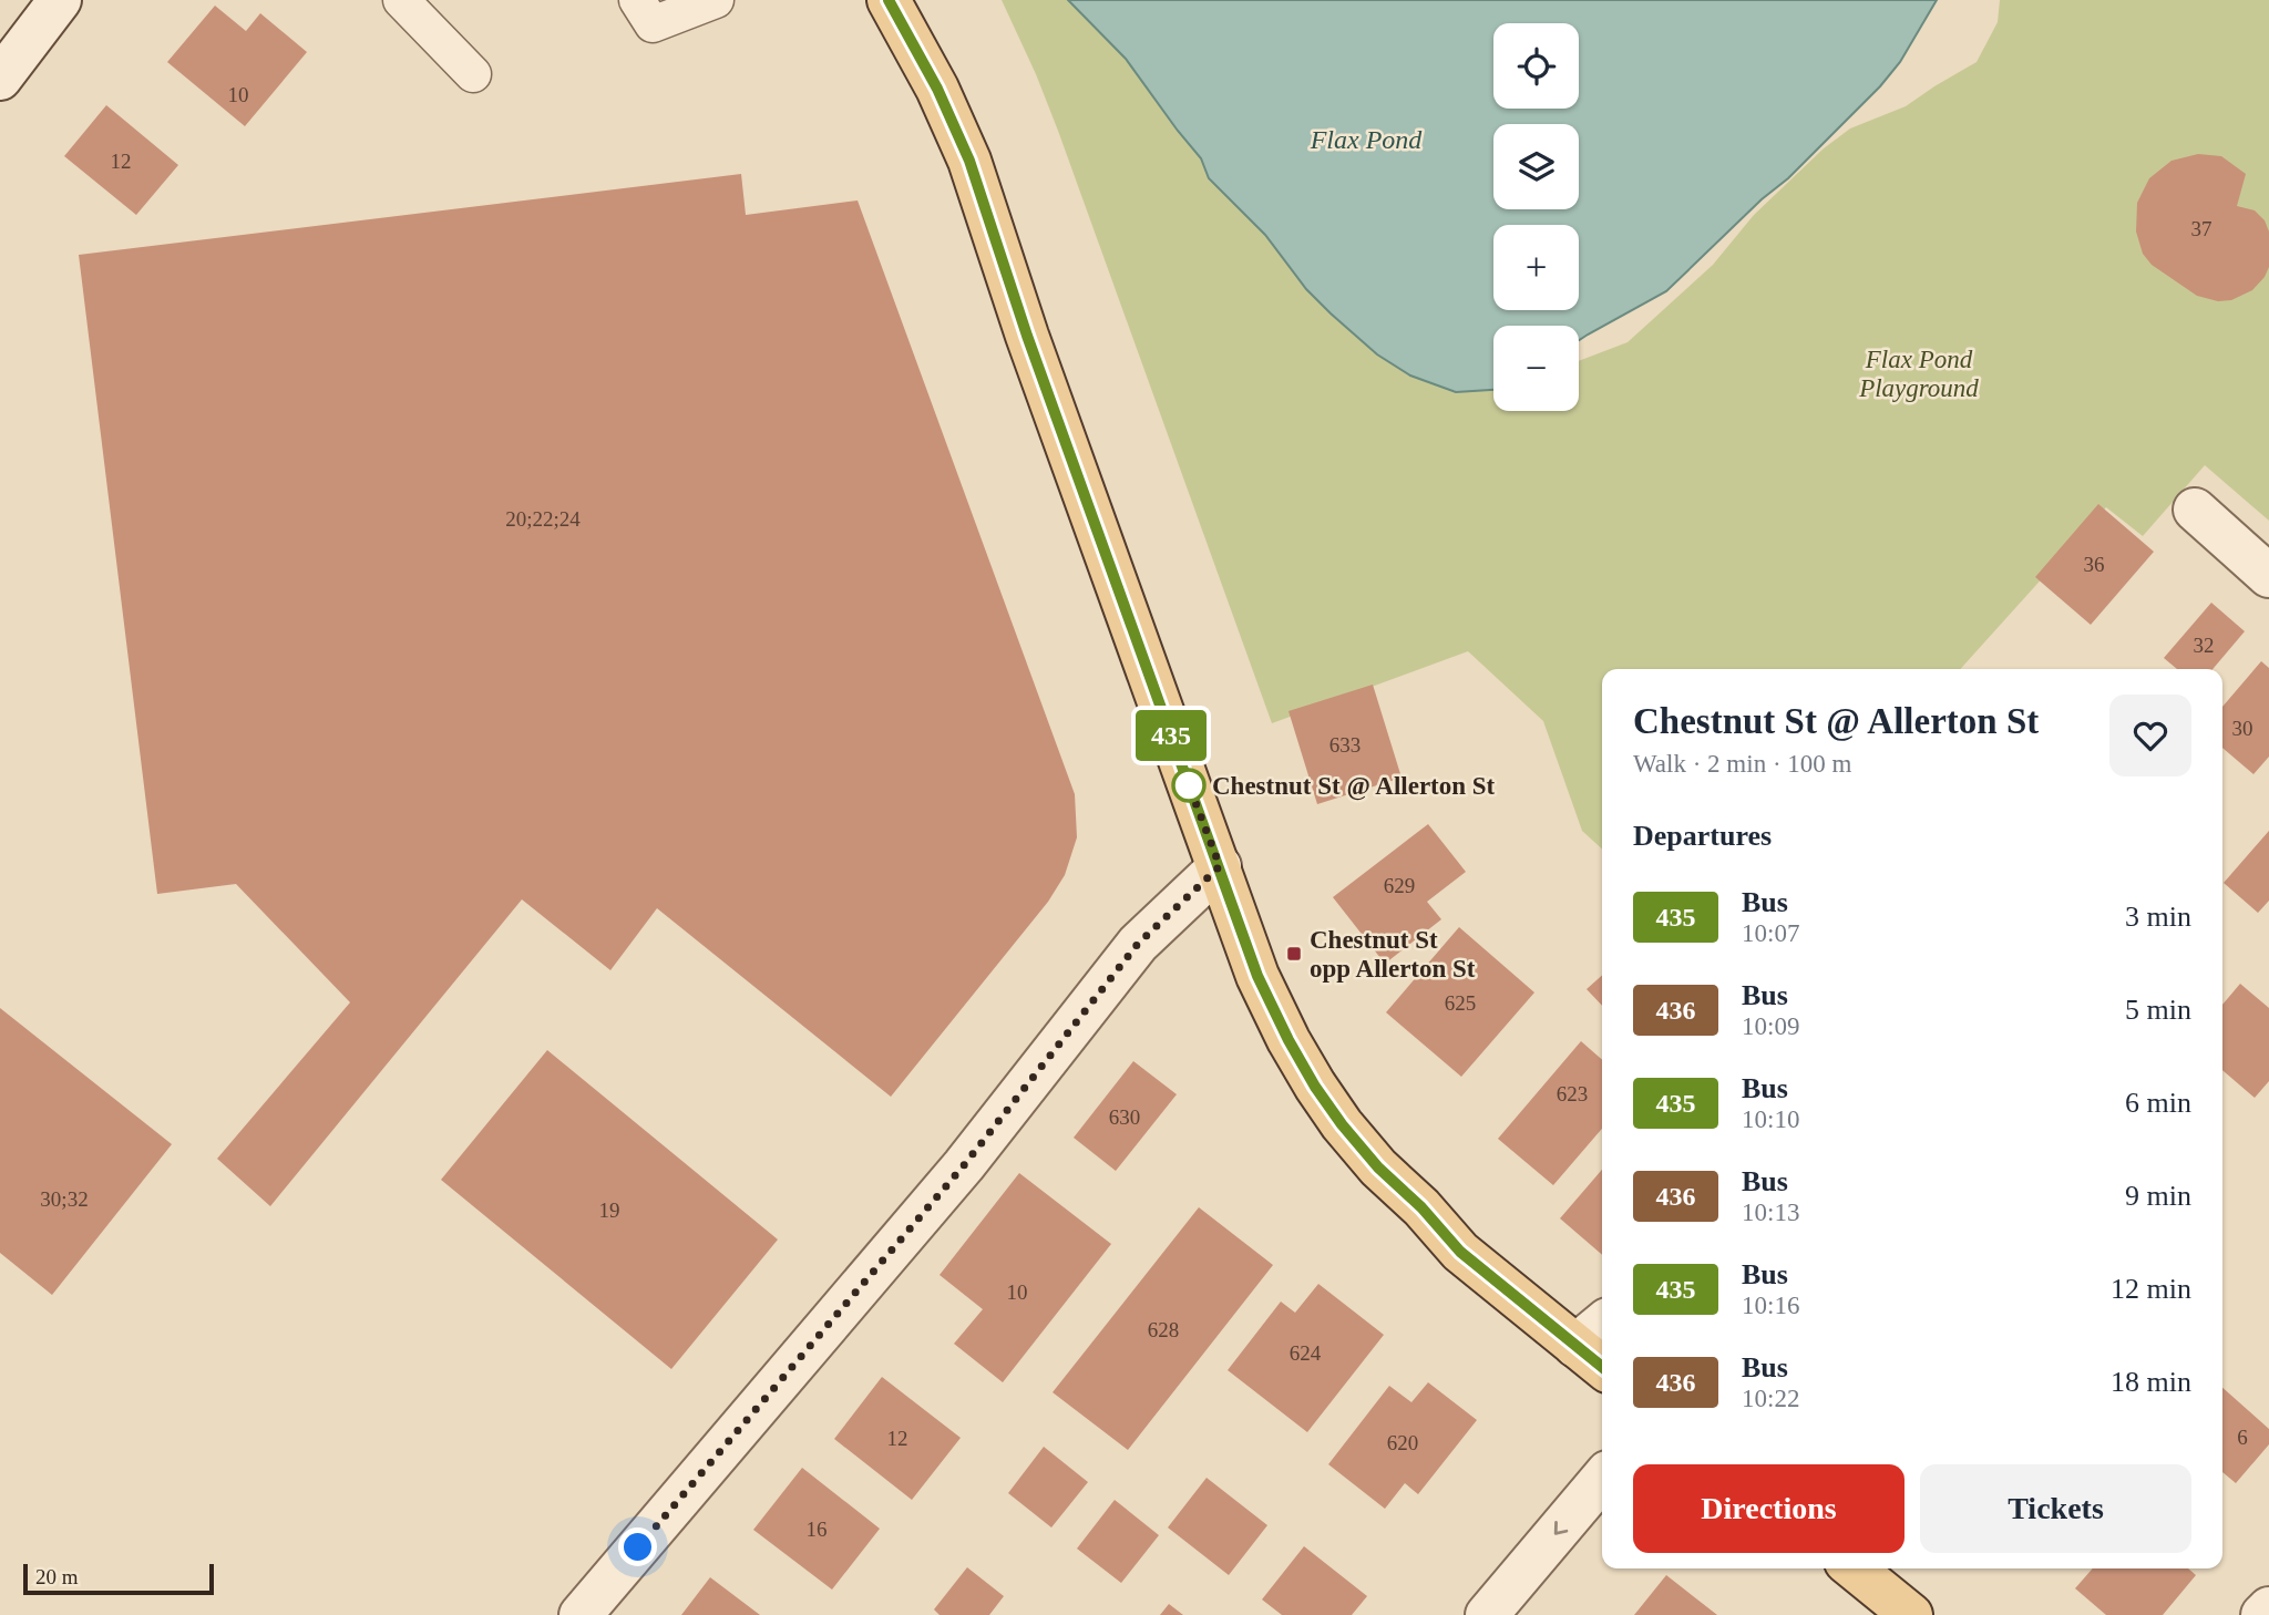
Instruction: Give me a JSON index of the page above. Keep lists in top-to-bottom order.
{
  "water": ["Flax Pond"],
  "parks": ["Flax Pond Playground"],
  "places": {
    "other": ["Chestnut St @ Allerton St"],
    "transit": ["Chestnut St opp Allerton St"]
  },
  "lines": ["bus line 435"],
  "house_numbers": [
    "10",
    "12",
    "37",
    "20;22;24",
    "36",
    "32",
    "30",
    "633",
    "629",
    "625",
    "623",
    "630",
    "30;32",
    "19",
    "10",
    "628",
    "624",
    "6",
    "12",
    "620",
    "16"
  ],
  "scale_bar": "20 m",
  "page": {
    "on_map": "435",
    "map_buttons": ["+", "−"],
    "heading": [
      ["Chestnut St @ Allerton St", "Walk · 2 min · 100 m"],
      "Departures"
    ],
    "list": [
      {
        "mark": "435",
        "name": "Bus",
        "note": "10:07",
        "value": "3 min"
      },
      {
        "mark": "436",
        "name": "Bus",
        "note": "10:09",
        "value": "5 min"
      },
      {
        "mark": "435",
        "name": "Bus",
        "note": "10:10",
        "value": "6 min"
      },
      {
        "mark": "436",
        "name": "Bus",
        "note": "10:13",
        "value": "9 min"
      },
      {
        "mark": "435",
        "name": "Bus",
        "note": "10:16",
        "value": "12 min"
      },
      {
        "mark": "436",
        "name": "Bus",
        "note": "10:22",
        "value": "18 min"
      }
    ],
    "buttons": ["Directions", "Tickets"],
    "scale": "20 m"
  }
}
